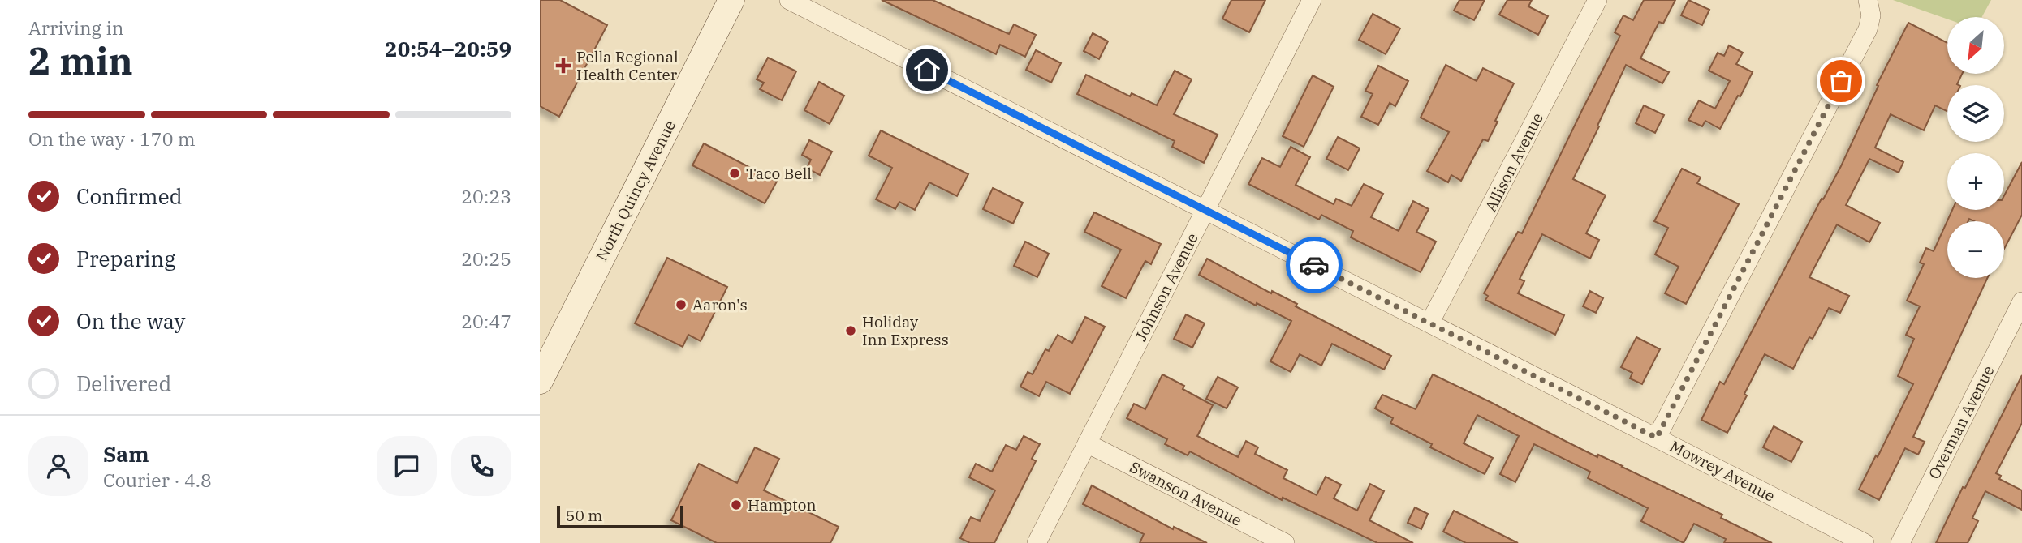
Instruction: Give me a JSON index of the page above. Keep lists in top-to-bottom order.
{
  "streets": {
    "main road": ["North Quincy Avenue"],
    "street": [
      "Allison Avenue",
      "Johnson Avenue",
      "Overman Avenue",
      "Mowrey Avenue",
      "Swanson Avenue"
    ]
  },
  "crossings": [
    ["Allison Avenue", "Mowrey Avenue"],
    ["Johnson Avenue", "Mowrey Avenue"],
    ["Johnson Avenue", "Swanson Avenue"]
  ],
  "places": {
    "health": ["Pella Regional Health Center"],
    "other": [
      "Taco Bell",
      "Aaron's",
      "Holiday Inn Express",
      "Hampton"
    ]
  },
  "scale_bar": "50 m",
  "north": "bottom left",
  "page": {
    "heading": ["2 min", "Arriving in", "20:54–20:59"],
    "panel": ["Sam", "Courier · 4.8"],
    "map_buttons": ["+", "−"],
    "bar": "On the way · 170 m",
    "list": [
      ["Confirmed", "20:23"],
      ["Preparing", "20:25"],
      ["On the way", "20:47"],
      "Delivered"
    ],
    "scale": "50 m"
  }
}
